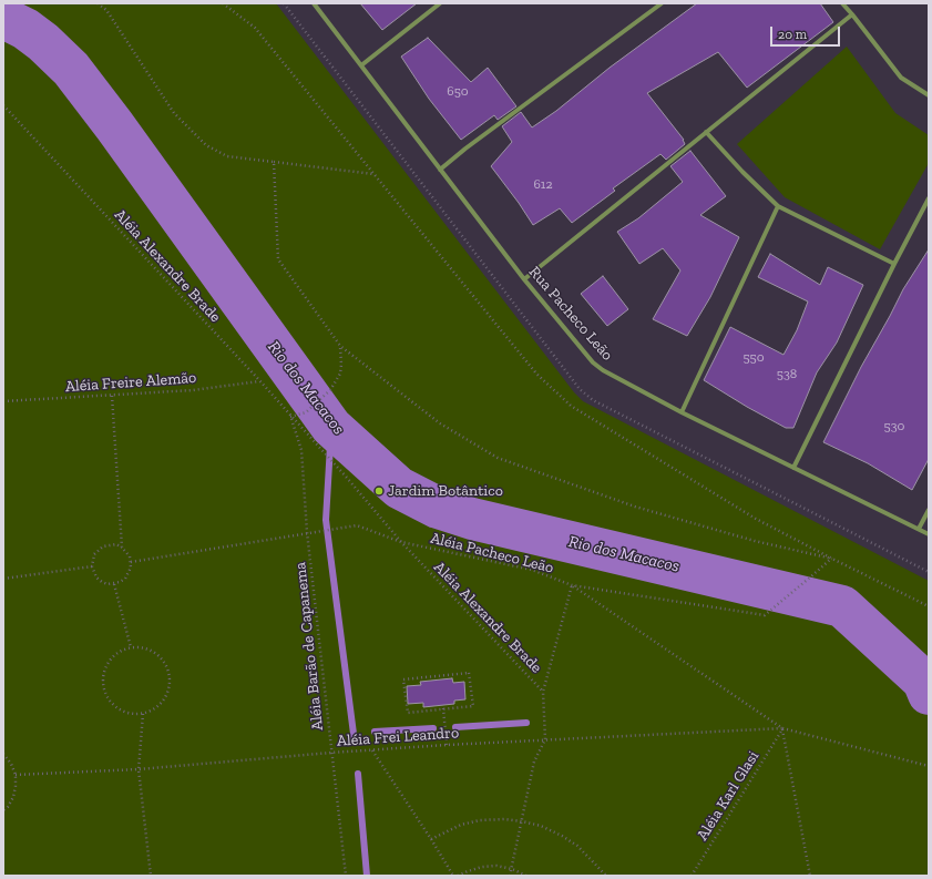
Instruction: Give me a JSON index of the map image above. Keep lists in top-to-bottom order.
{
  "streets": {
    "street": ["Rua Pacheco Leão"],
    "path": [
      "Aléia Alexandre Brade",
      "Aléia Freire Alemão",
      "Aléia Pacheco Leão",
      "Aléia Barão de Capanema",
      "Aléia Frei Leandro",
      "Aléia Karl Glasi"
    ]
  },
  "crossings": [
    ["Aléia Alexandre Brade", "Aléia Freire Alemão"],
    ["Aléia Alexandre Brade", "Aléia Pacheco Leão"],
    ["Aléia Alexandre Brade", "Aléia Barão de Capanema"],
    ["Aléia Pacheco Leão", "Aléia Barão de Capanema"],
    ["Aléia Barão de Capanema", "Aléia Frei Leandro"],
    ["Aléia Frei Leandro", "Aléia Karl Glasi"]
  ],
  "water": ["Rio dos Macacos"],
  "places": ["Jardim Botântico"],
  "house_numbers": [
    "650",
    "612",
    "550",
    "538",
    "530"
  ],
  "scale_bar": "20 m"
}
